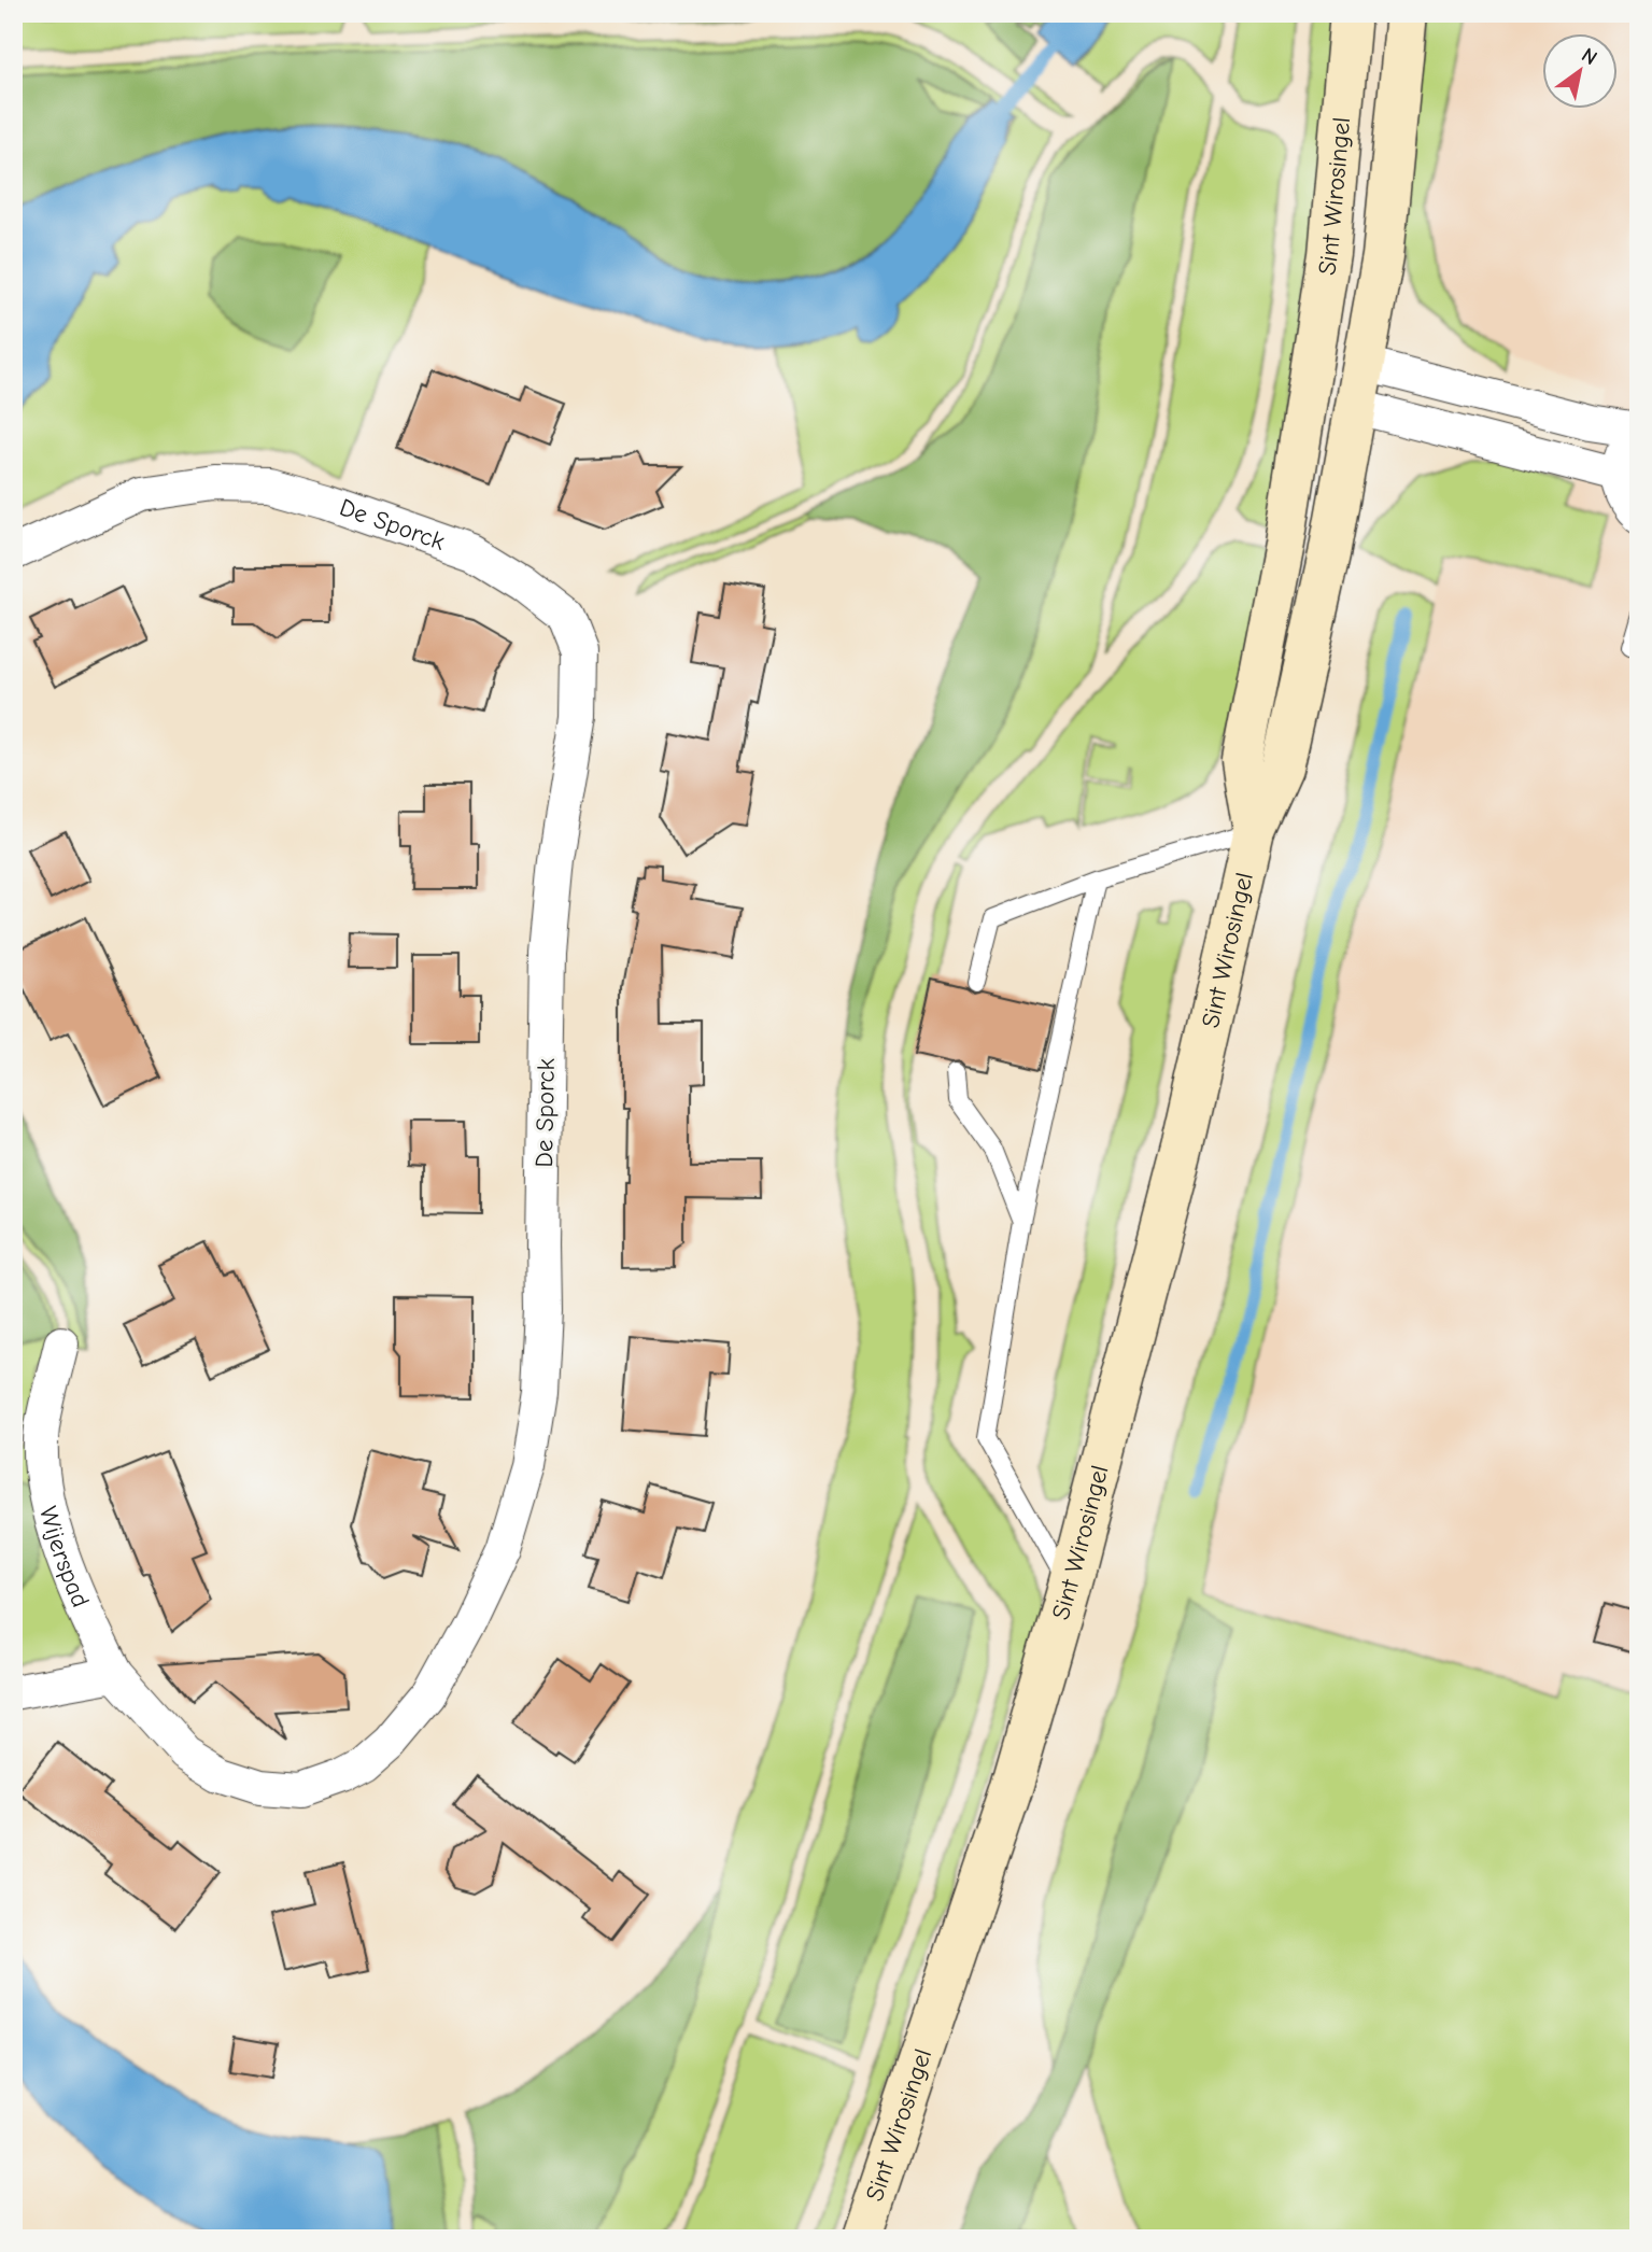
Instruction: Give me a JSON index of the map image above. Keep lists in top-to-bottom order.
{
  "streets": {
    "main road": ["Sint Wirosingel"],
    "street": ["De Sporck", "Wijerspad"]
  },
  "crossings": [
    ["De Sporck", "Wijerspad"]
  ],
  "north": "top right"
}
